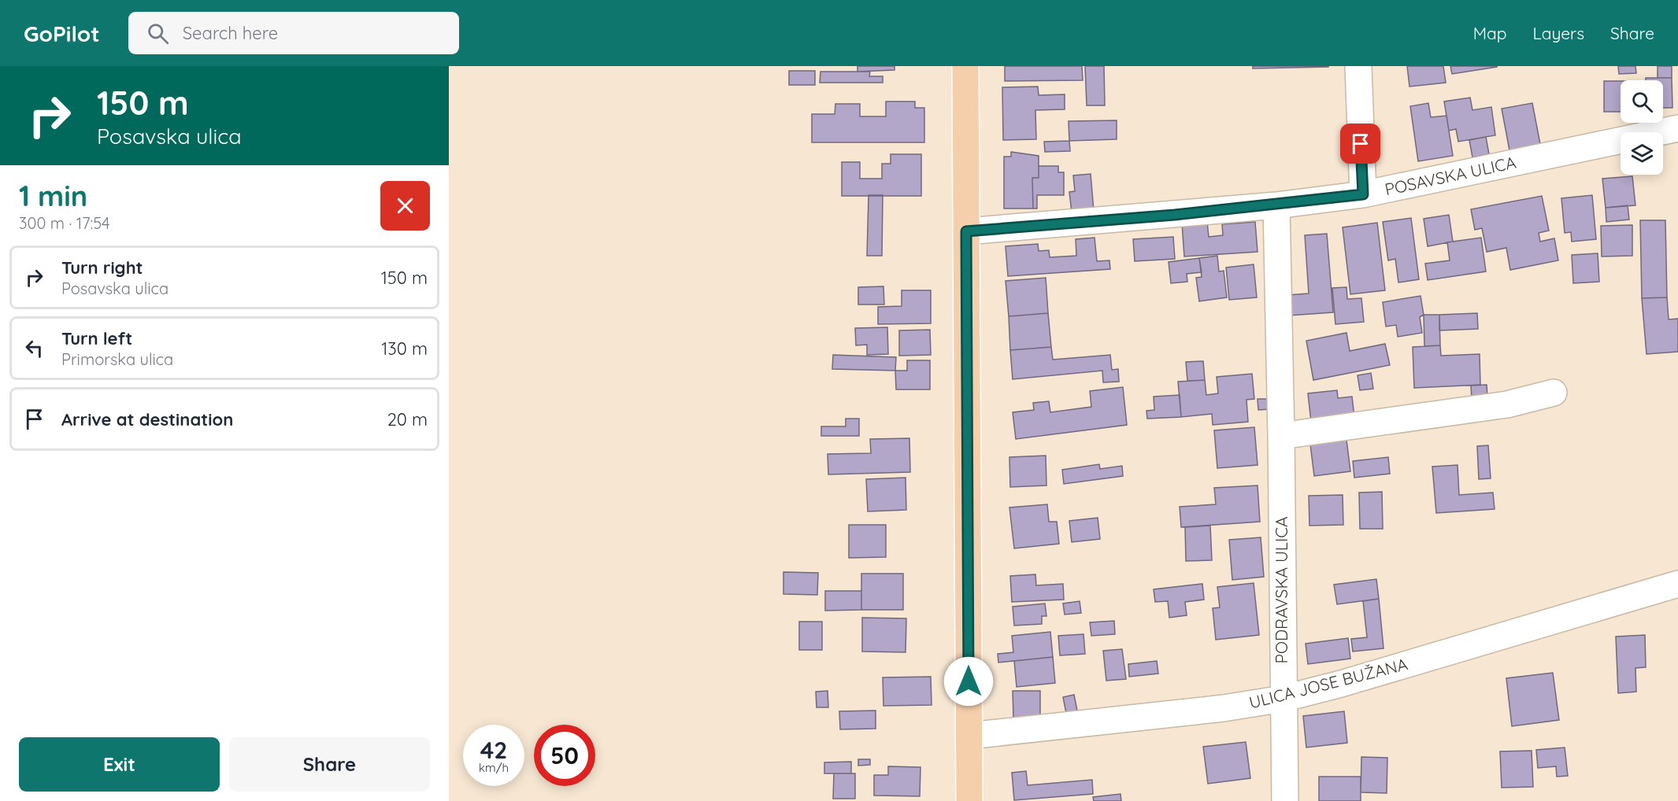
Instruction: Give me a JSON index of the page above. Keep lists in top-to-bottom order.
{
  "streets": {
    "street": ["POSAVSKA ULICA", "PODRAVSKA ULICA", "ULICA JOSE BUŽANA"]
  },
  "crossings": [
    ["POSAVSKA ULICA", "PODRAVSKA ULICA"],
    ["PODRAVSKA ULICA", "ULICA JOSE BUŽANA"]
  ],
  "page": {
    "header": "GoPilot",
    "search": "Search here",
    "nav": ["Map", "Layers", "Share"],
    "turn": ["150 m", "Posavska ulica"],
    "heading": ["1 min", "300 m · 17:54"],
    "list": [
      {
        "name": "Turn right",
        "note": "Posavska ulica",
        "value": "150 m"
      },
      {
        "name": "Turn left",
        "note": "Primorska ulica",
        "value": "130 m"
      },
      {
        "name": "Arrive at destination",
        "value": "20 m"
      }
    ],
    "speed": "42 km/h",
    "limit": "50",
    "buttons": ["Exit", "Share"]
  }
}
